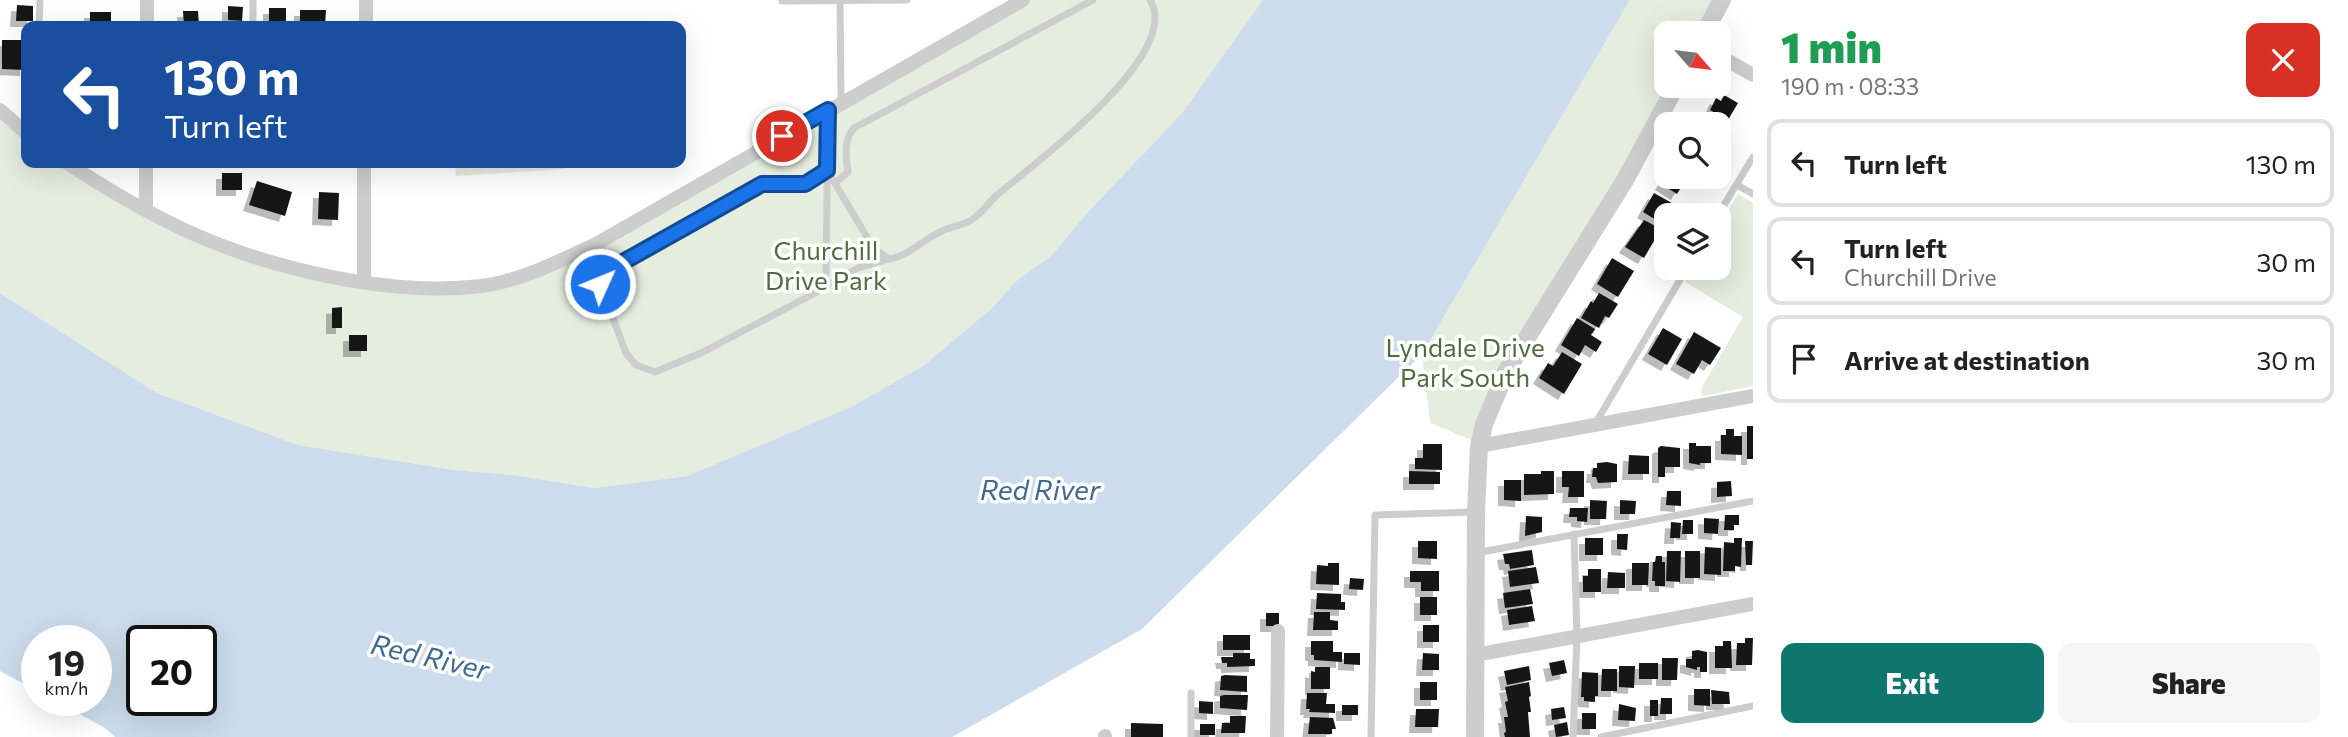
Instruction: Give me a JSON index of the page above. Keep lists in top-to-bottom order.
{
  "water": ["Red River"],
  "parks": ["Churchill Drive Park", "Lyndale Drive Park South"],
  "north": "bottom right",
  "page": {
    "heading": ["1 min", "190 m · 08:33"],
    "turn": ["130 m", "Turn left"],
    "list": [
      {
        "name": "Turn left",
        "value": "130 m"
      },
      {
        "name": "Turn left",
        "note": "Churchill Drive",
        "value": "30 m"
      },
      {
        "name": "Arrive at destination",
        "value": "30 m"
      }
    ],
    "speed": "19 km/h",
    "limit": "20",
    "buttons": ["Exit", "Share"]
  }
}
